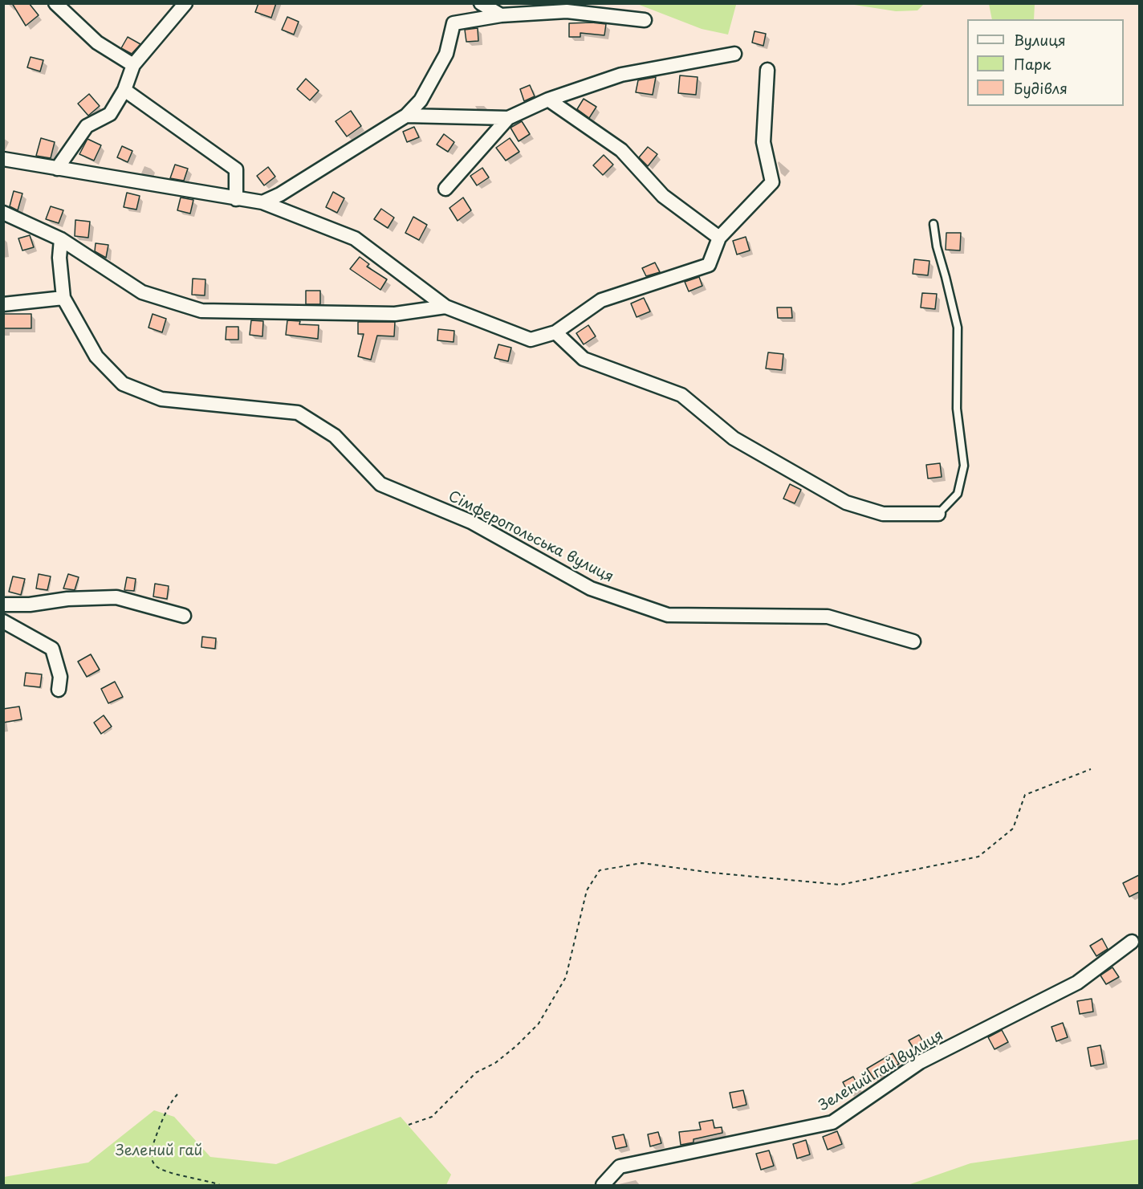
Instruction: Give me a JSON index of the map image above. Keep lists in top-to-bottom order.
{
  "streets": {
    "street": ["Сімферопольська вулиця", "Зелений гай вулиця"]
  },
  "parks": ["Зелений гай"],
  "legend": ["Вулиця", "Парк", "Будівля"]
}
